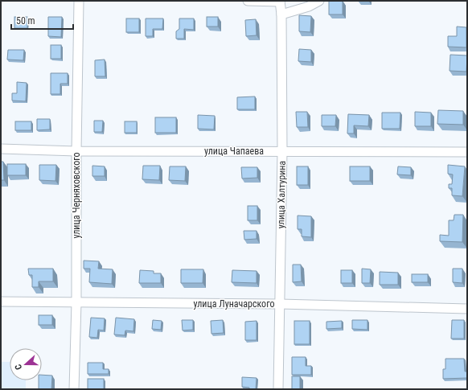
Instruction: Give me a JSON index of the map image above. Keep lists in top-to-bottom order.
{
  "streets": {
    "street": [
      "улица Чапаева",
      "улица Халтурина",
      "улица Черняховского",
      "улица Луначарского"
    ]
  },
  "crossings": [
    ["улица Чапаева", "улица Халтурина"],
    ["улица Чапаева", "улица Черняховского"],
    ["улица Халтурина", "улица Луначарского"],
    ["улица Черняховского", "улица Луначарского"]
  ],
  "scale_bar": "50 m",
  "north": "left"
}
